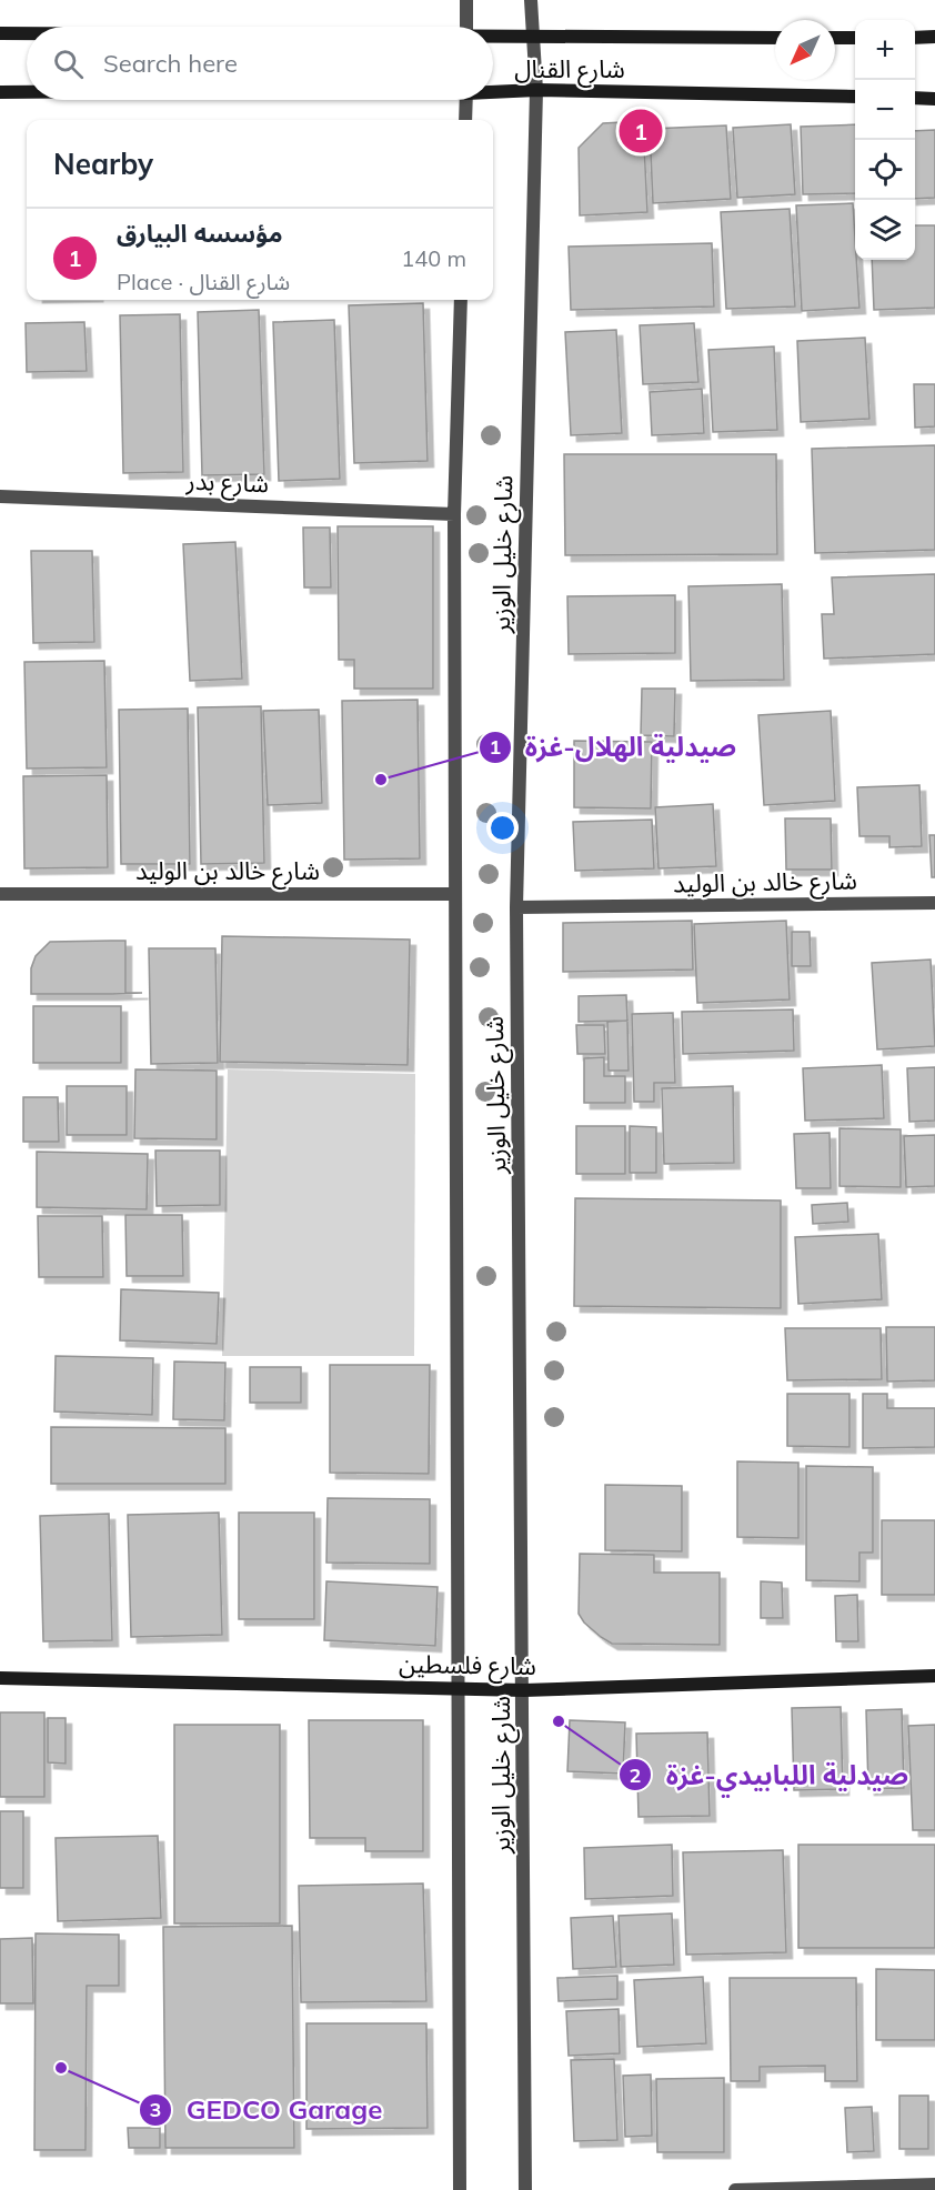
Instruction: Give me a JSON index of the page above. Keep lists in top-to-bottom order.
{
  "streets": {
    "main road": ["شارع القنال", "شارع فلسطين"],
    "street": ["شارع بدر", "شارع خليل الوزير", "شارع خالد بن الوليد"]
  },
  "crossings": [
    ["شارع القنال", "شارع خليل الوزير"],
    ["شارع بدر", "شارع خليل الوزير"],
    ["شارع خليل الوزير", "شارع خالد بن الوليد"],
    ["شارع خليل الوزير", "شارع فلسطين"]
  ],
  "places": ["صيدلية الهلال-غزة", "صيدلية اللبابيدي-غزة", "GEDCO Garage"],
  "north": "bottom left",
  "page": {
    "map_buttons": ["+", "−"],
    "search": "Search here",
    "pins": "1",
    "heading": "Nearby",
    "list": [
      {
        "mark": "1",
        "name": "مؤسسه البيارق",
        "note": "Place · شارع القنال",
        "value": "140 m"
      }
    ]
  }
}
